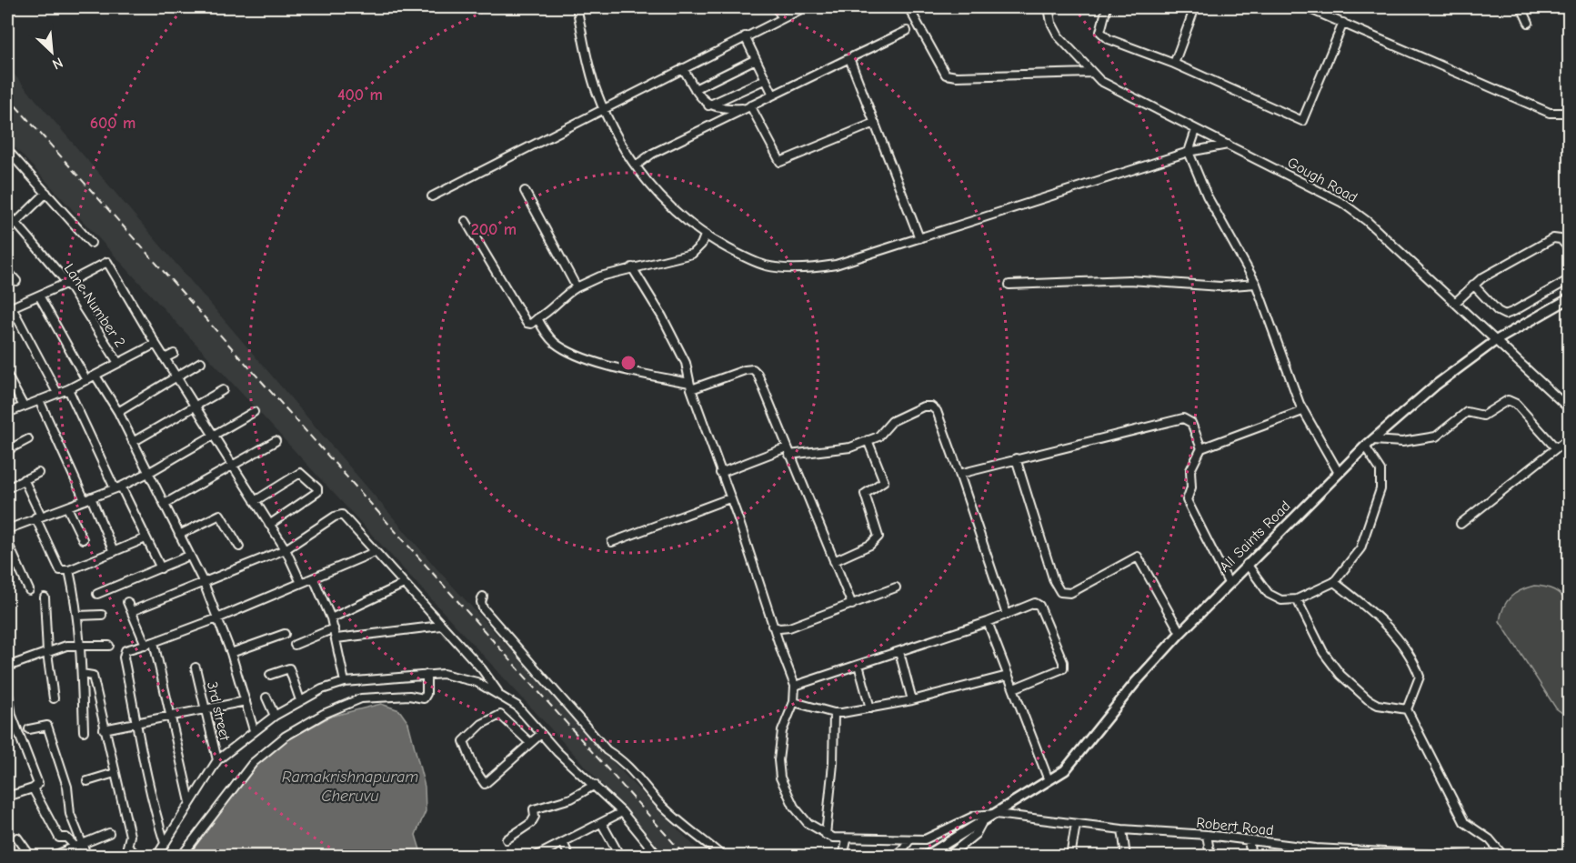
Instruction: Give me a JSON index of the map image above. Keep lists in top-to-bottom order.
{
  "streets": {
    "main road": ["All Saints Road"],
    "street": [
      "Gough Road",
      "Lane Number 2",
      "3rd street",
      "Robert Road"
    ]
  },
  "crossings": [
    ["Gough Road", "All Saints Road"],
    ["All Saints Road", "Robert Road"]
  ],
  "water": ["Ramakrishnapuram Cheruvu"],
  "north": "bottom right",
  "rings": ["400 m", "600 m", "200 m"]
}
